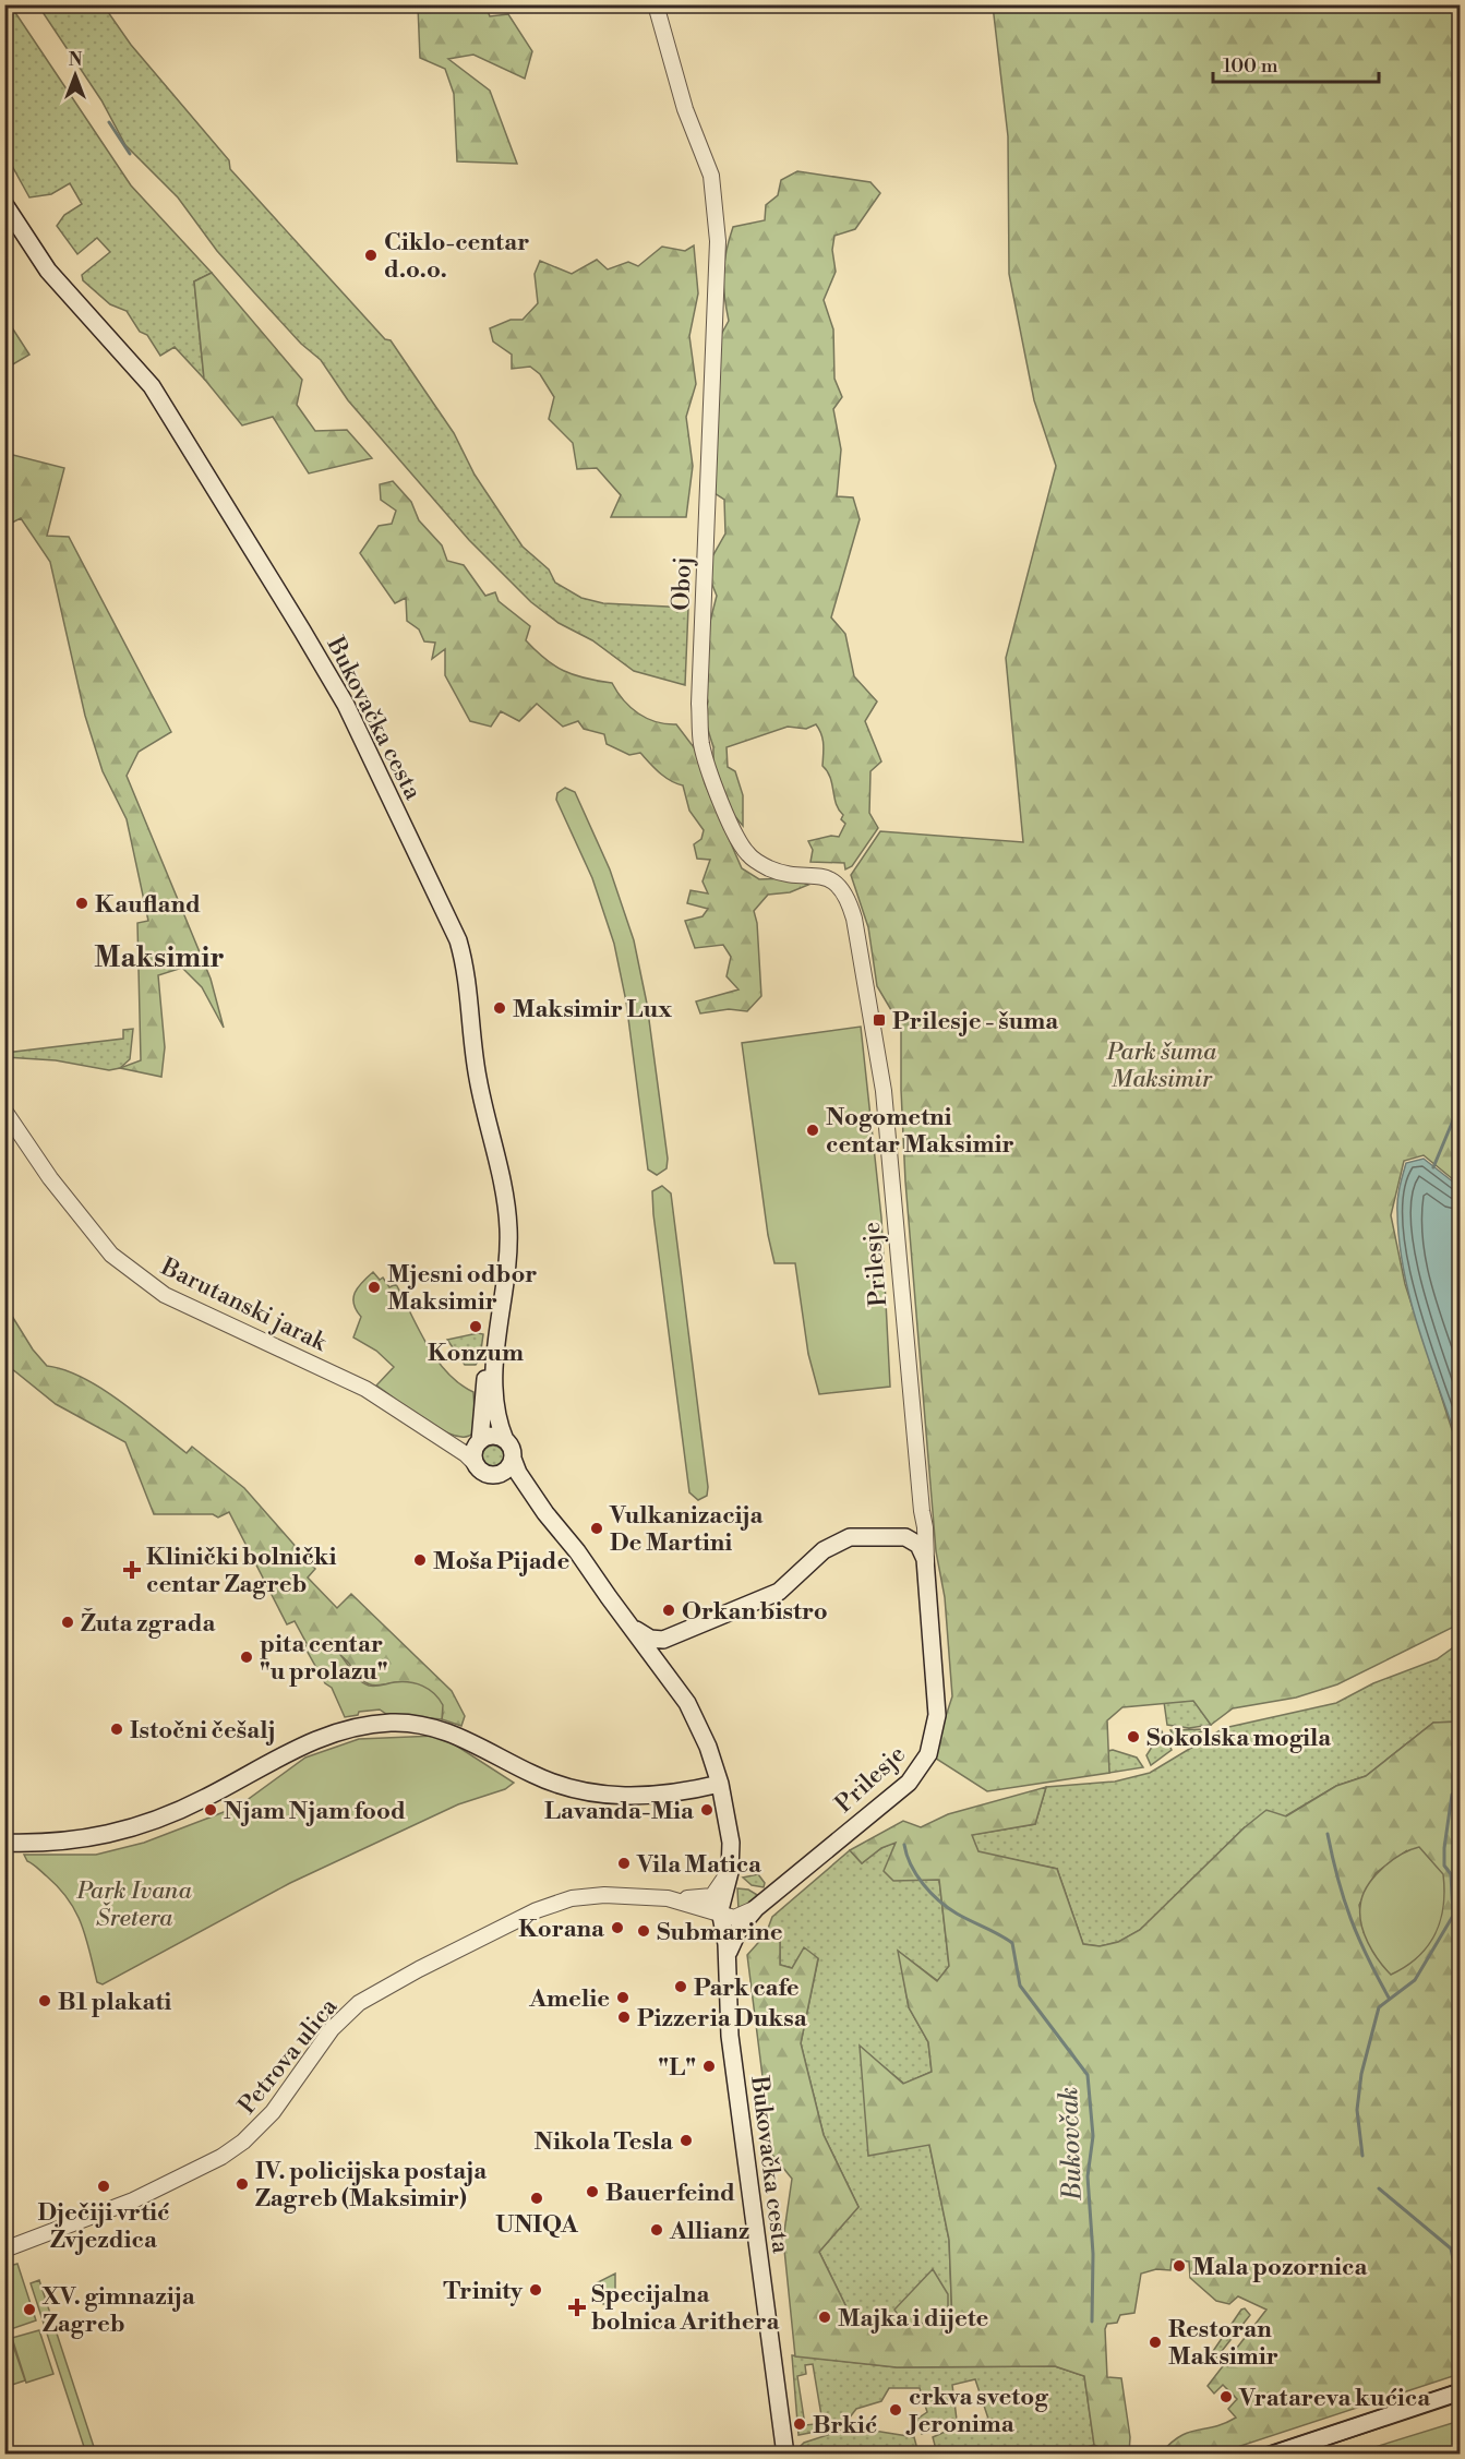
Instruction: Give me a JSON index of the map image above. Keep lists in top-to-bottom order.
{
  "streets": {
    "main road": ["Bukovačka cesta", "Prilesje"],
    "street": ["Oboj", "Barutanski jarak", "Petrova ulica"]
  },
  "crossings": [
    ["Oboj", "Prilesje"],
    ["Bukovačka cesta", "Prilesje"],
    ["Bukovačka cesta", "Barutanski jarak"],
    ["Bukovačka cesta", "Petrova ulica"],
    ["Prilesje", "Petrova ulica"]
  ],
  "districts": ["Maksimir"],
  "water": ["Bukovčak"],
  "parks": ["Park šuma Maksimir", "Park Ivana Šretera"],
  "places": {
    "other": [
      "Ciklo-centar d.o.o.",
      "Kaufland",
      "Maksimir Lux",
      "Nogometni centar Maksimir",
      "Mjesni odbor Maksimir",
      "Konzum",
      "Vulkanizacija De Martini",
      "Moša Pijade",
      "Orkan bistro",
      "Žuta zgrada",
      "pita centar \"u prolazu\"",
      "Istočni češalj",
      "Sokolska mogila",
      "Njam Njam food",
      "Lavanda-Mia",
      "Vila Matica",
      "Korana",
      "Submarine",
      "Park cafe",
      "Amelie",
      "B1 plakati",
      "Pizzeria Duksa",
      "\"L\"",
      "Nikola Tesla",
      "IV. policijska postaja Zagreb (Maksimir)",
      "Dječiji vrtić Zvjezdica",
      "Bauerfeind",
      "UNIQA",
      "Allianz",
      "Mala pozornica",
      "Trinity",
      "XV. gimnazija Zagreb",
      "Majka i dijete",
      "Restoran Maksimir",
      "Vratareva kućica",
      "crkva svetog Jeronima",
      "Brkić"
    ],
    "transit": ["Prilesje - šuma"],
    "health": ["Klinički bolnički centar Zagreb", "Specijalna bolnica Arithera"]
  },
  "scale_bar": "100 m",
  "north": "top"
}
